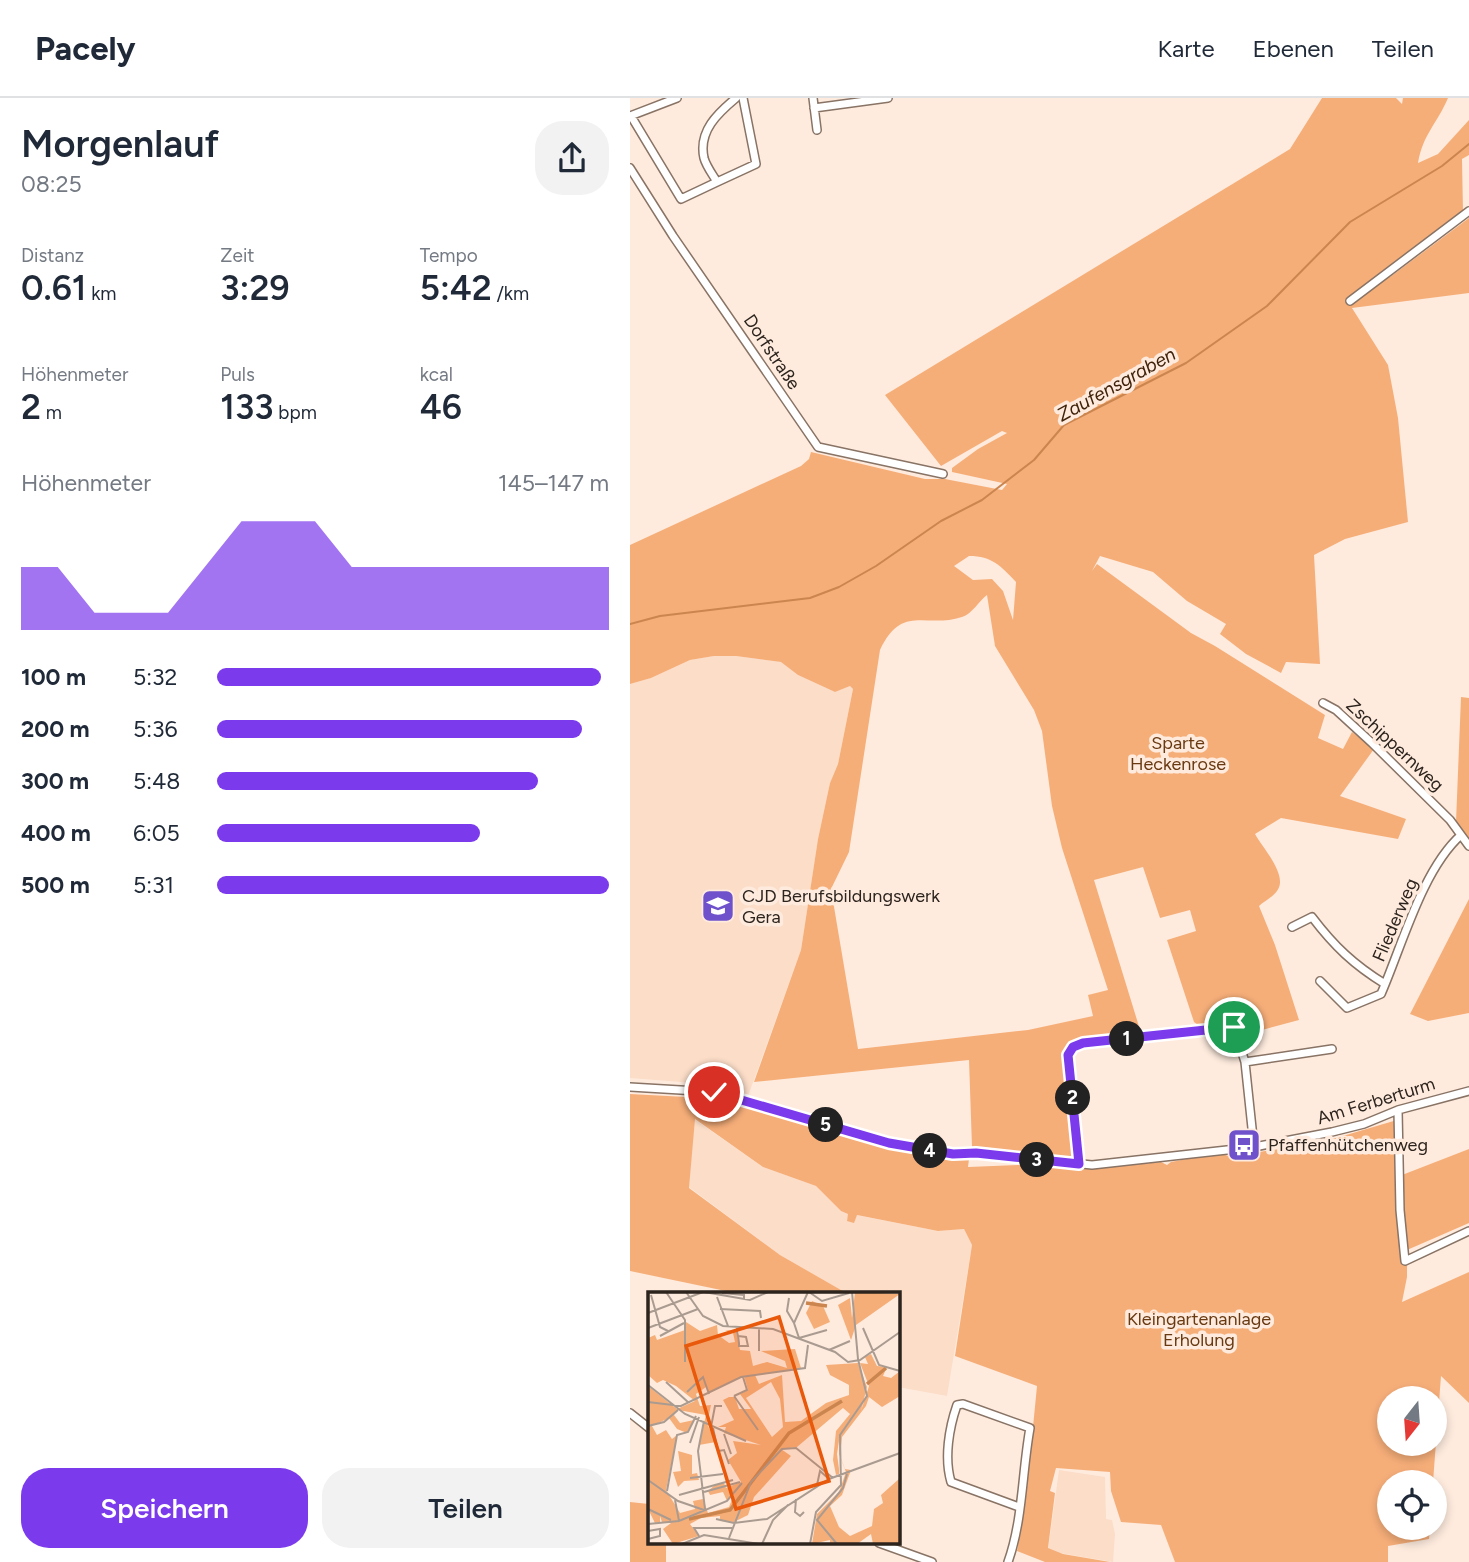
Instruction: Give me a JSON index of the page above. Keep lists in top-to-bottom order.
{
  "streets": {
    "street": [
      "Dorfstraße",
      "Zschippernweg",
      "Fliederweg",
      "Am Ferberturm"
    ]
  },
  "crossings": [
    ["Zschippernweg", "Fliederweg"]
  ],
  "water": ["Zaufensgraben"],
  "parks": ["Sparte Heckenrose", "Kleingartenanlage Erholung"],
  "places": {
    "school or university": ["CJD Berufsbildungswerk Gera"],
    "bus stop": ["Pfaffenhütchenweg"]
  },
  "north": "bottom",
  "page": {
    "header": "Pacely",
    "nav": ["Karte", "Ebenen", "Teilen"],
    "heading": ["Morgenlauf", "08:25"],
    "stats": [
      ["Distanz", "0.61 km"],
      ["Zeit", "3:29"],
      ["Tempo", "5:42 /km"],
      ["Höhenmeter", "2 m"],
      ["Puls", "133 bpm"],
      ["kcal", "46"]
    ],
    "chart": ["Höhenmeter", "145–147 m"],
    "list": [
      {
        "name": "100 m",
        "note": "5:32"
      },
      {
        "name": "200 m",
        "note": "5:36"
      },
      {
        "name": "300 m",
        "note": "5:48"
      },
      {
        "name": "400 m",
        "note": "6:05"
      },
      {
        "name": "500 m",
        "note": "5:31"
      }
    ],
    "pins": [
      "1",
      "2",
      "5",
      "4",
      "3"
    ],
    "buttons": ["Speichern", "Teilen"]
  }
}
